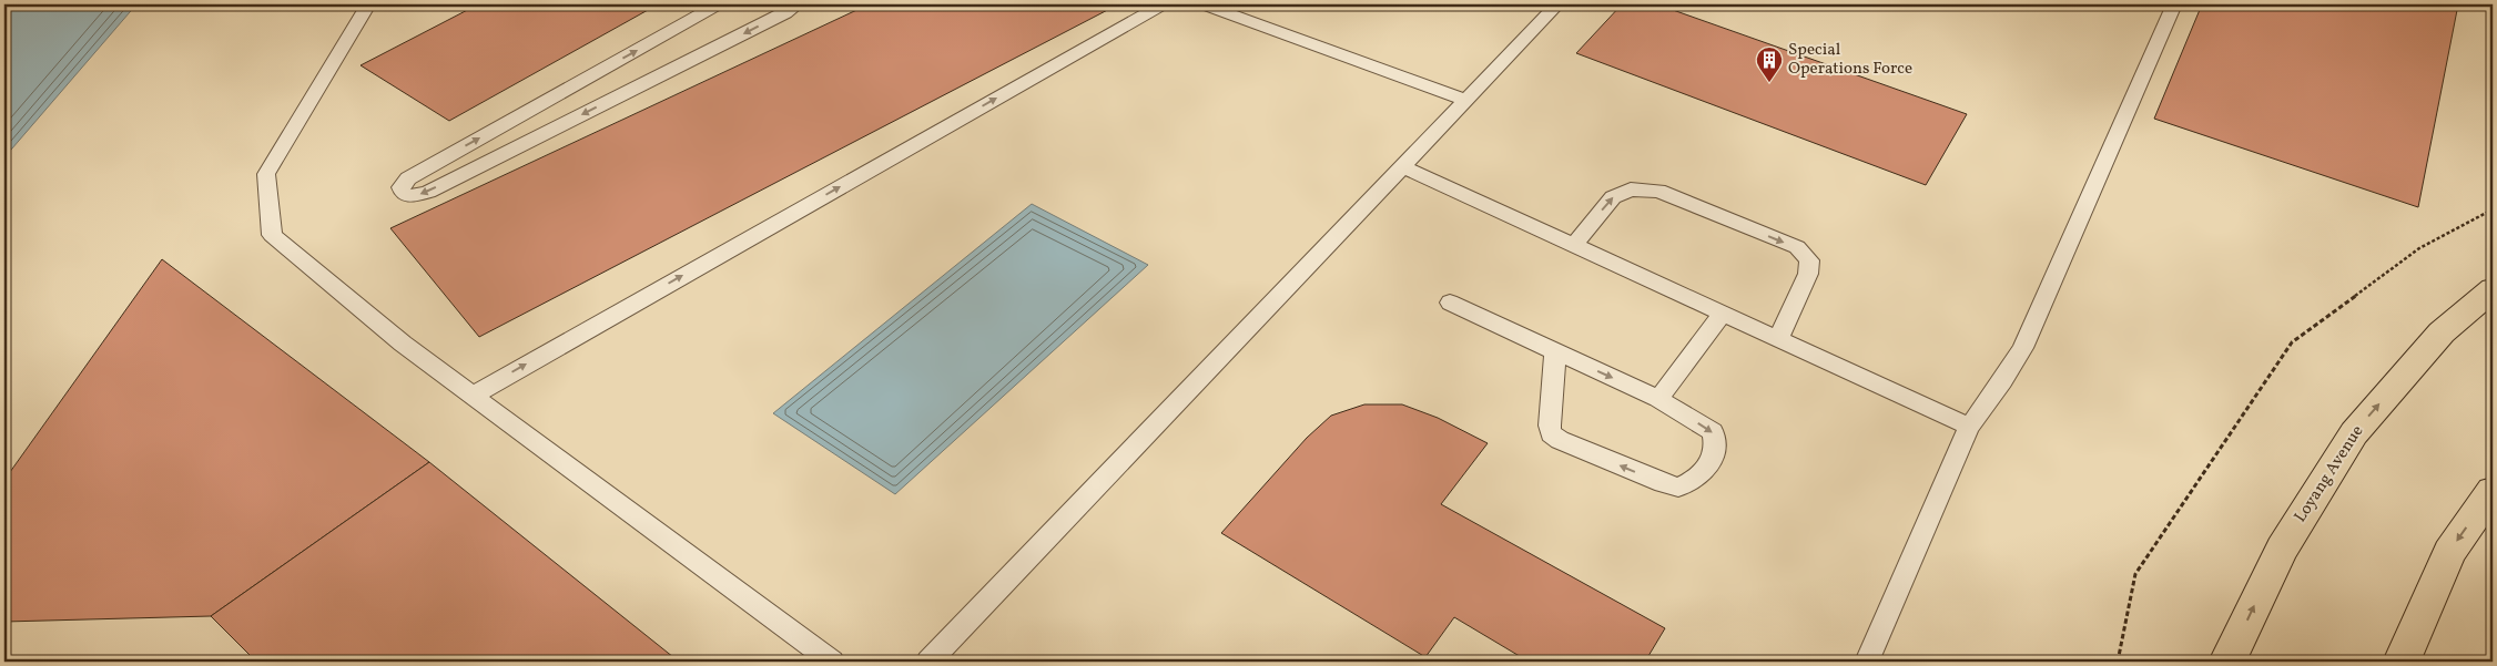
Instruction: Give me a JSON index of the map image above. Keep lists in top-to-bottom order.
{
  "streets": {
    "main road": ["Loyang Avenue"]
  },
  "places": {
    "building": ["Special Operations Force"]
  }
}
